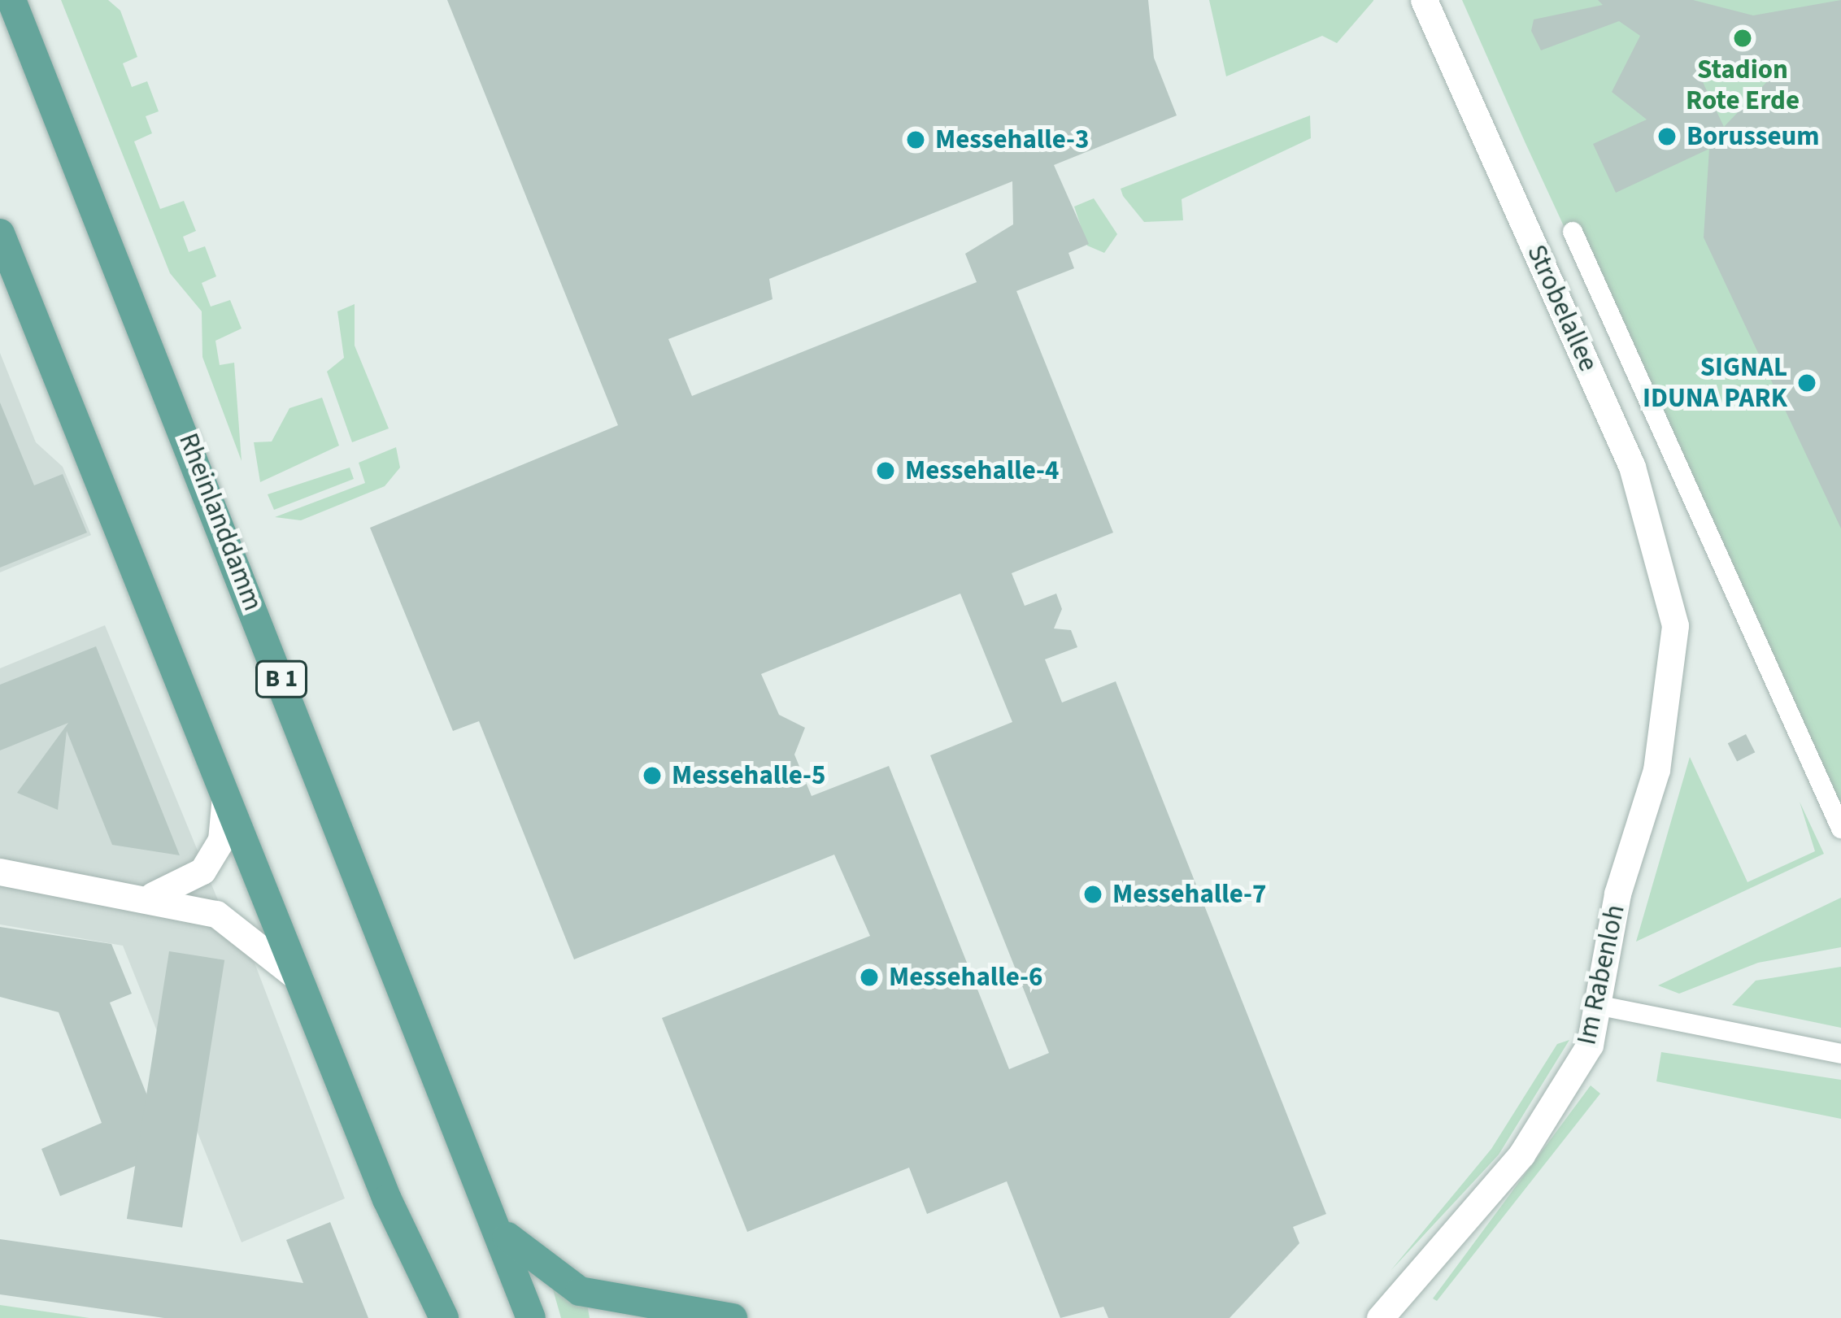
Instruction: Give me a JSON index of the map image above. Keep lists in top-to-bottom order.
{
  "streets": {
    "main road": ["Rheinlanddamm", "B 1"],
    "street": ["Strobelallee", "Im Rabenloh"]
  },
  "crossings": [
    ["Strobelallee", "Im Rabenloh"],
    ["Rheinlanddamm", "B 1"]
  ],
  "places": [
    "Stadion Rote Erde",
    "Borusseum",
    "Messehalle-3",
    "SIGNAL IDUNA PARK",
    "Messehalle-4",
    "Messehalle-5",
    "Messehalle-7",
    "Messehalle-6"
  ]
}
